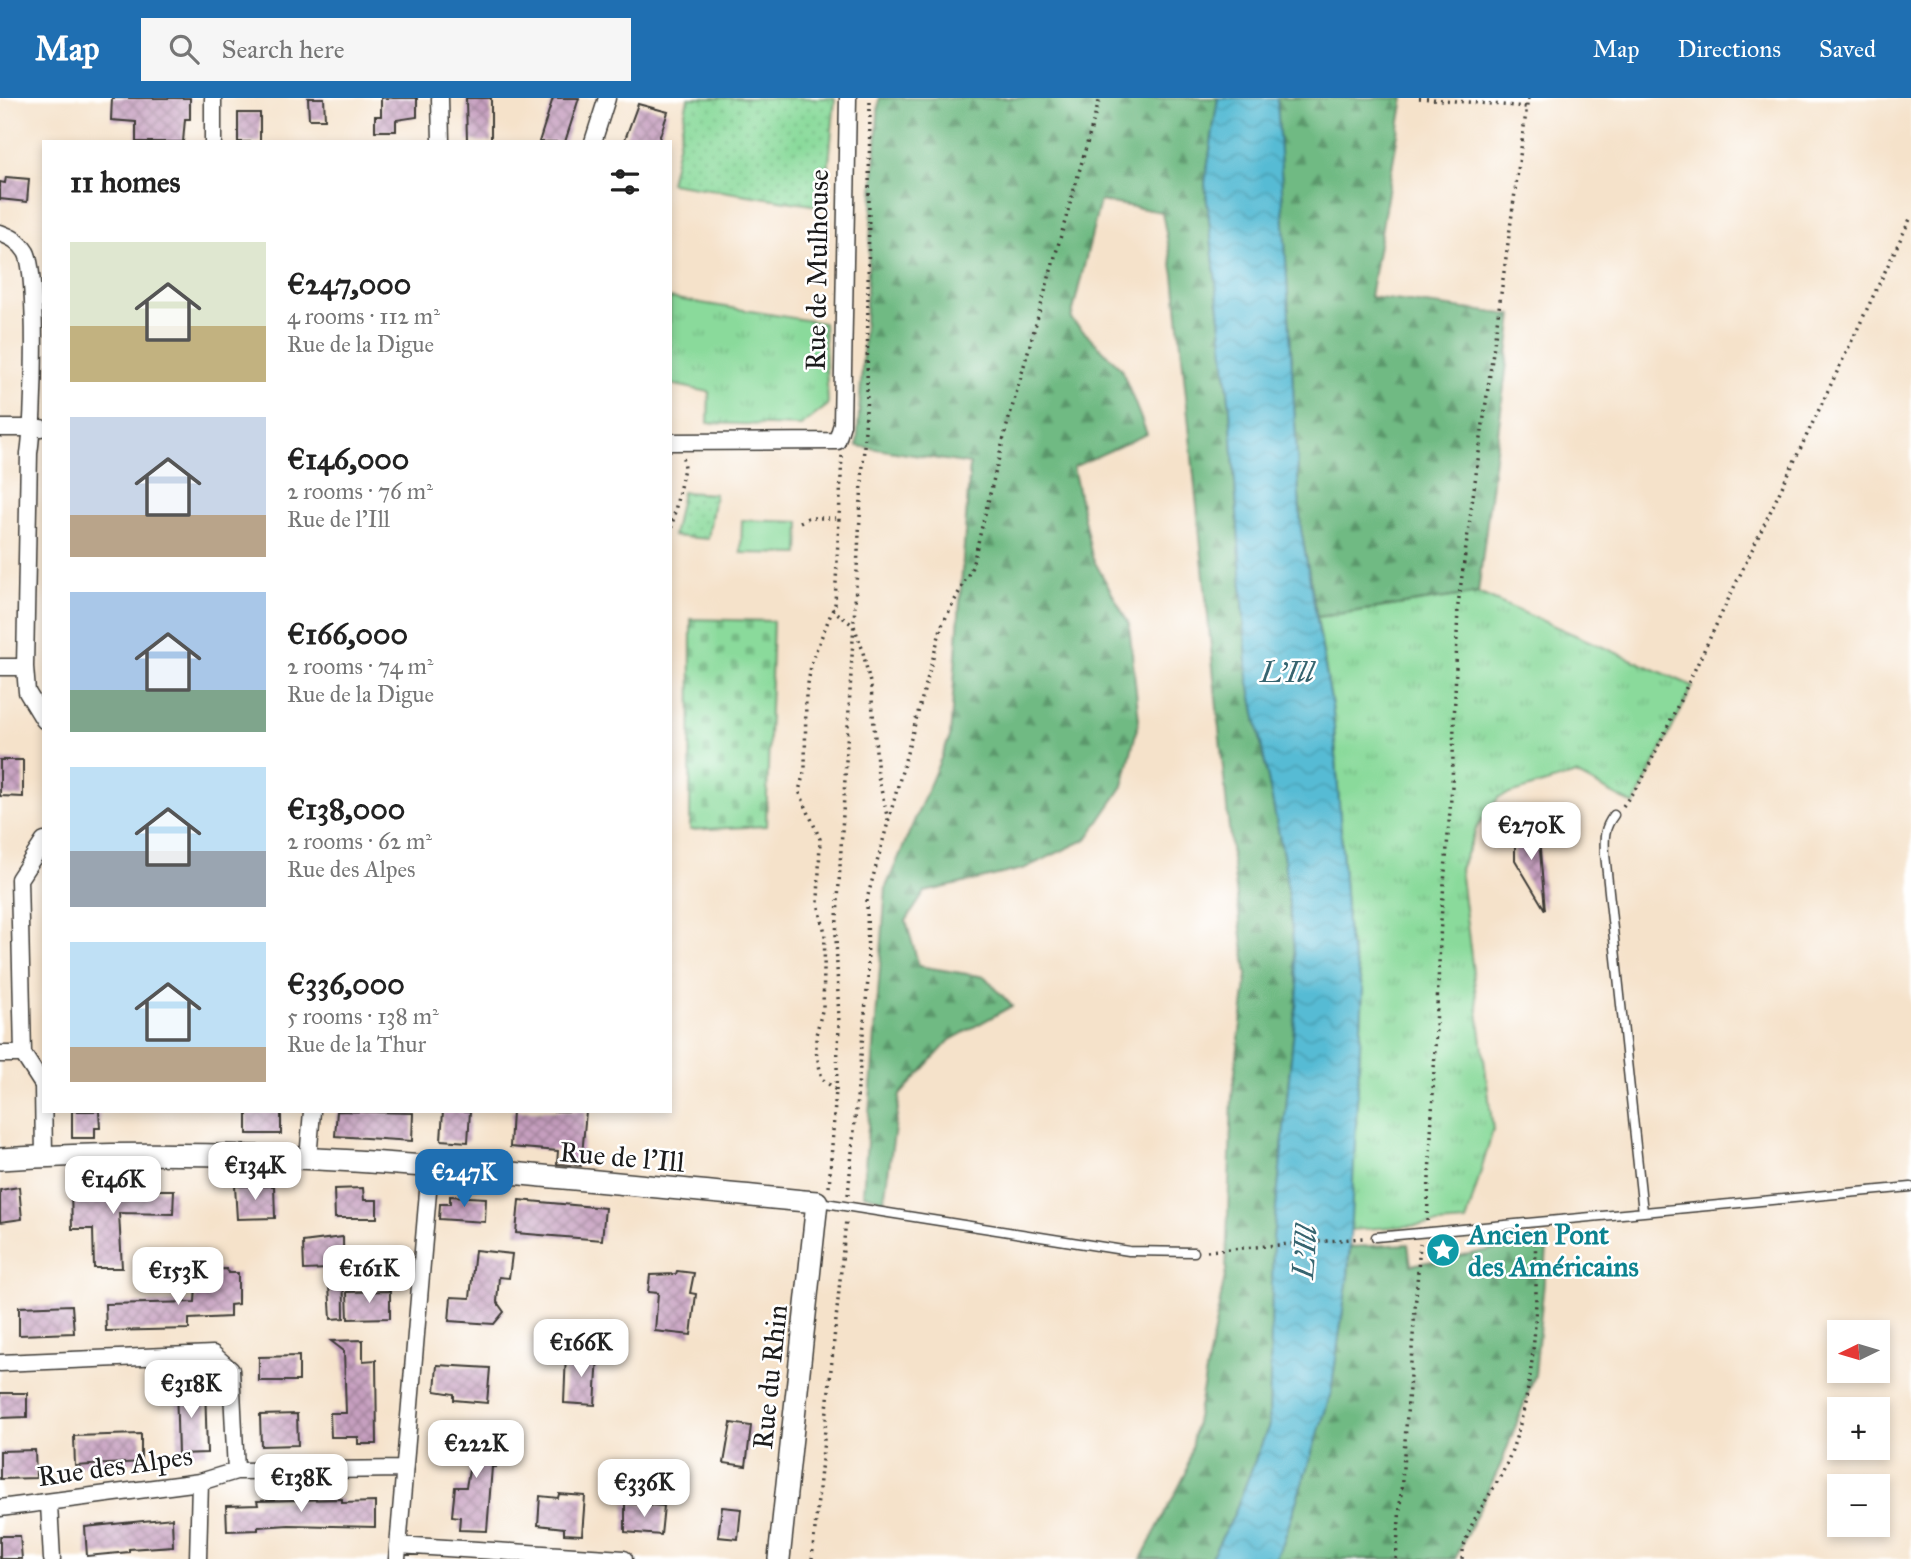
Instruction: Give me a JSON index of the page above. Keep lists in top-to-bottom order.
{
  "streets": {
    "street": [
      "Rue de Mulhouse",
      "Rue de l'Ill",
      "Rue du Rhin",
      "Rue des Alpes"
    ]
  },
  "crossings": [
    ["Rue de l'Ill", "Rue du Rhin"]
  ],
  "water": ["L'Ill"],
  "places": {
    "place": ["Ancien Pont des Américains"]
  },
  "north": "left",
  "page": {
    "header": "Map",
    "search": "Search here",
    "nav": ["Map", "Directions", "Saved"],
    "heading": "11 homes",
    "list": [
      {
        "name": "€247,000",
        "note": "4 rooms · 112 m² · Rue de la Digue"
      },
      {
        "name": "€146,000",
        "note": "2 rooms · 76 m² · Rue de l'Ill"
      },
      {
        "name": "€166,000",
        "note": "2 rooms · 74 m² · Rue de la Digue"
      },
      {
        "name": "€138,000",
        "note": "2 rooms · 62 m² · Rue des Alpes"
      },
      {
        "name": "€336,000",
        "note": "5 rooms · 138 m² · Rue de la Thur"
      }
    ],
    "price": [
      "€270K",
      "€134K",
      "€247K",
      "€146K",
      "€161K",
      "€153K",
      "€166K",
      "€318K",
      "€222K",
      "€138K",
      "€336K"
    ],
    "map_buttons": ["+", "−"]
  }
}
